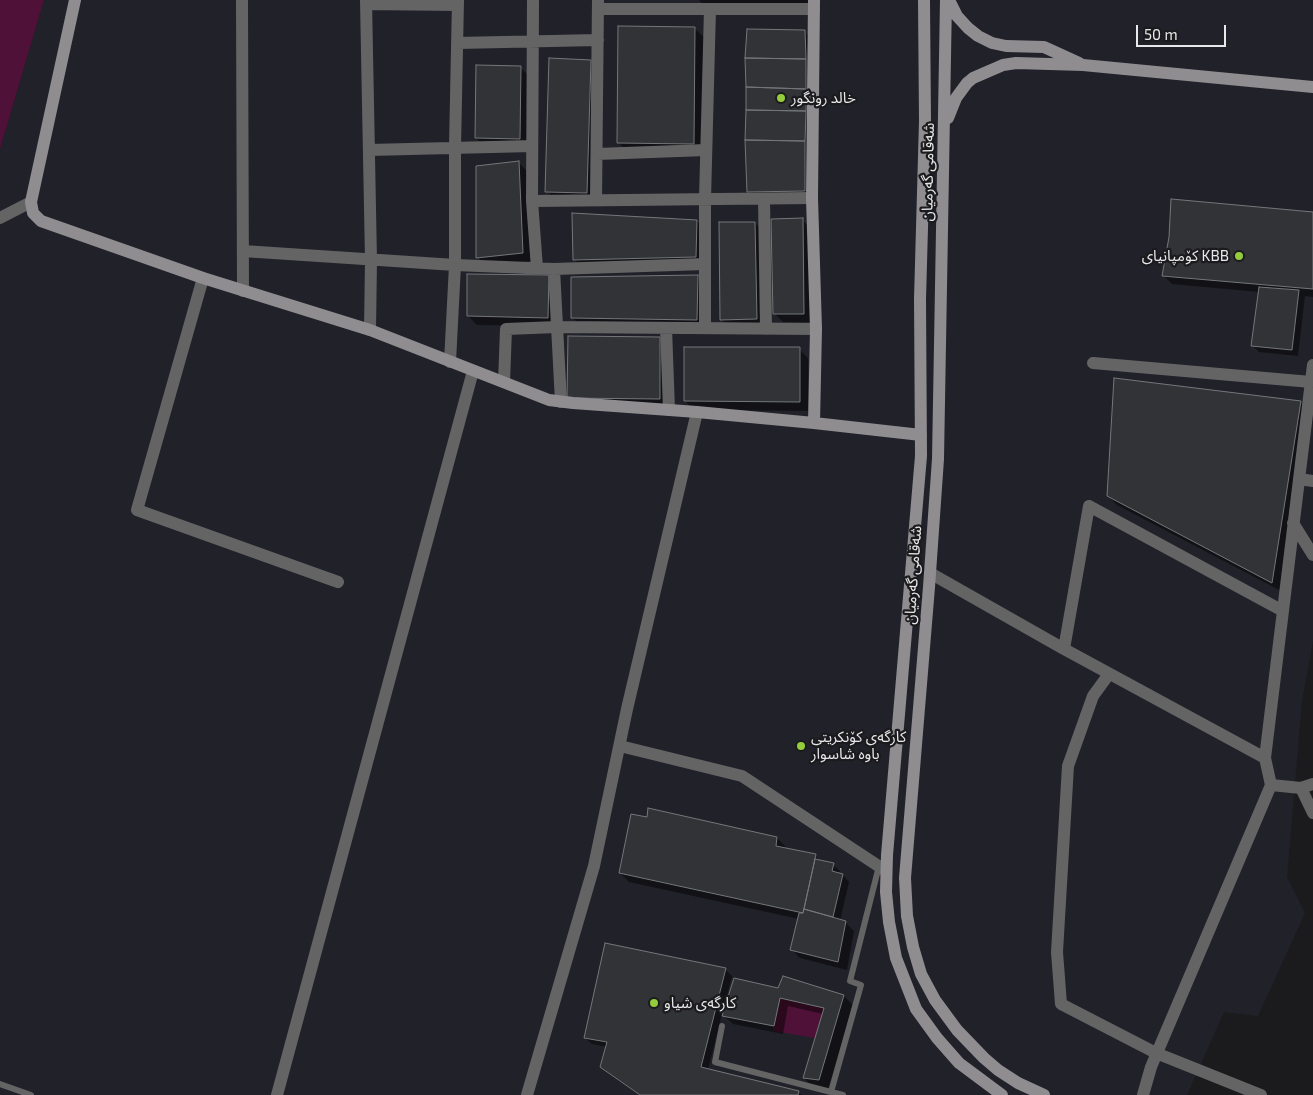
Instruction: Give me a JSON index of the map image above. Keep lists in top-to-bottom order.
{
  "streets": {
    "main road": ["شەقامی گەرمیان"]
  },
  "places": [
    "خالد رونگور",
    "کۆمپانیای KBB",
    "کارگەی کۆنکریتی باوە شاسوار",
    "کارگەی شیاو"
  ],
  "scale_bar": "50 m"
}
